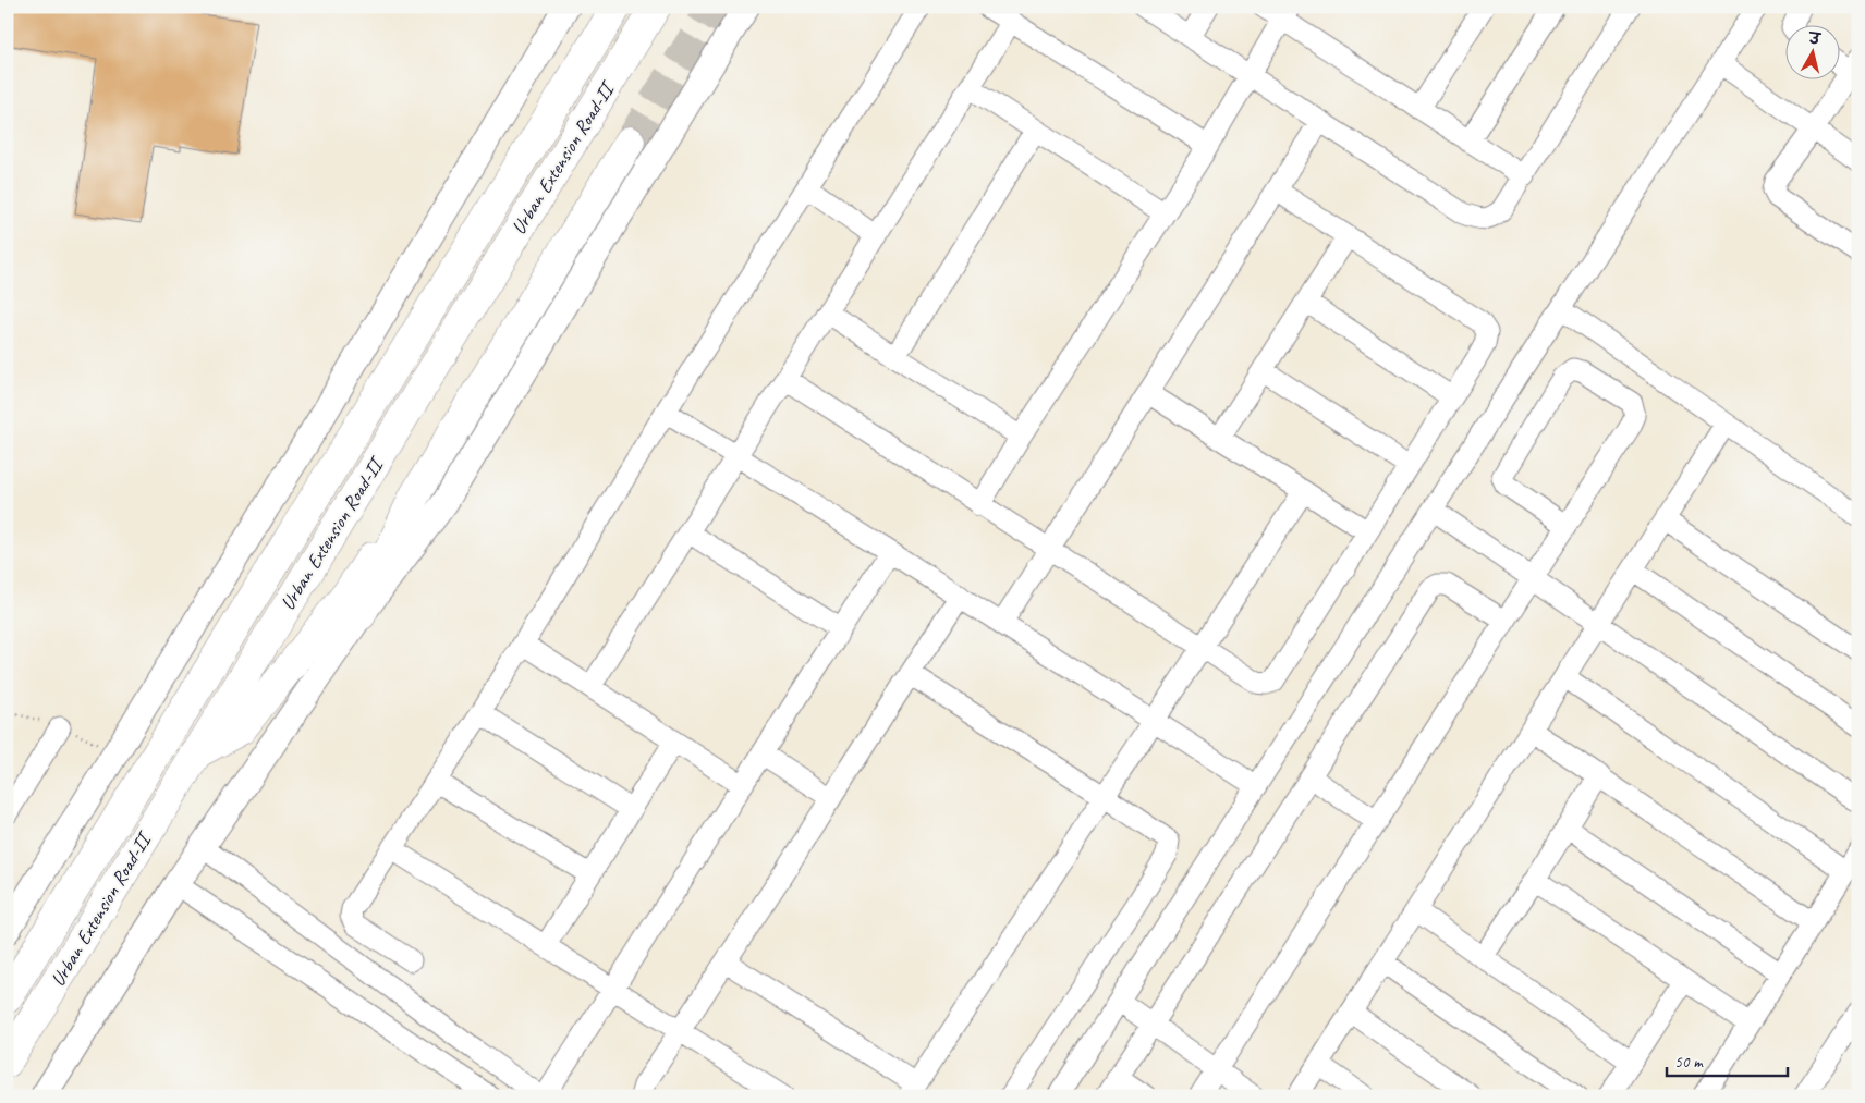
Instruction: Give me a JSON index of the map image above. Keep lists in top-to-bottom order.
{
  "streets": {
    "highway": ["Urban Extension Road-II"]
  },
  "scale_bar": "50 m",
  "north": "top"
}
